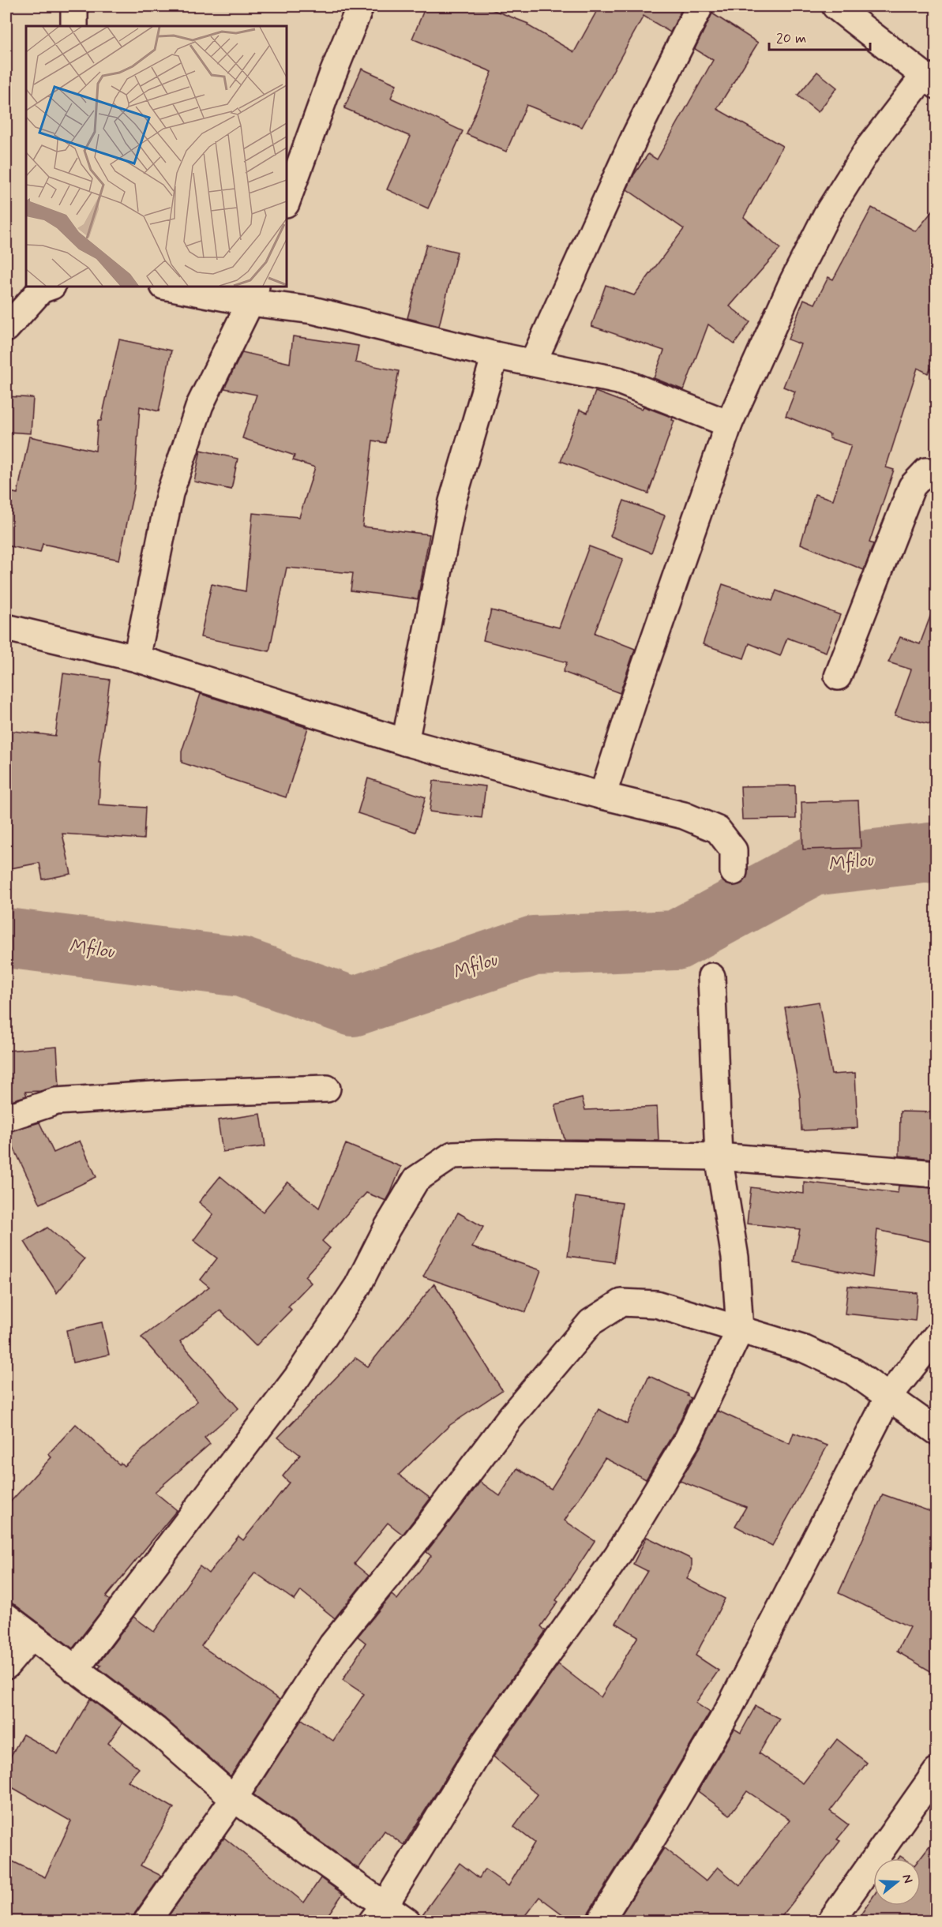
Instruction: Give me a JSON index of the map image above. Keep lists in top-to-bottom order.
{
  "water": ["Mfilou"],
  "scale_bar": "20 m",
  "north": "right"
}
